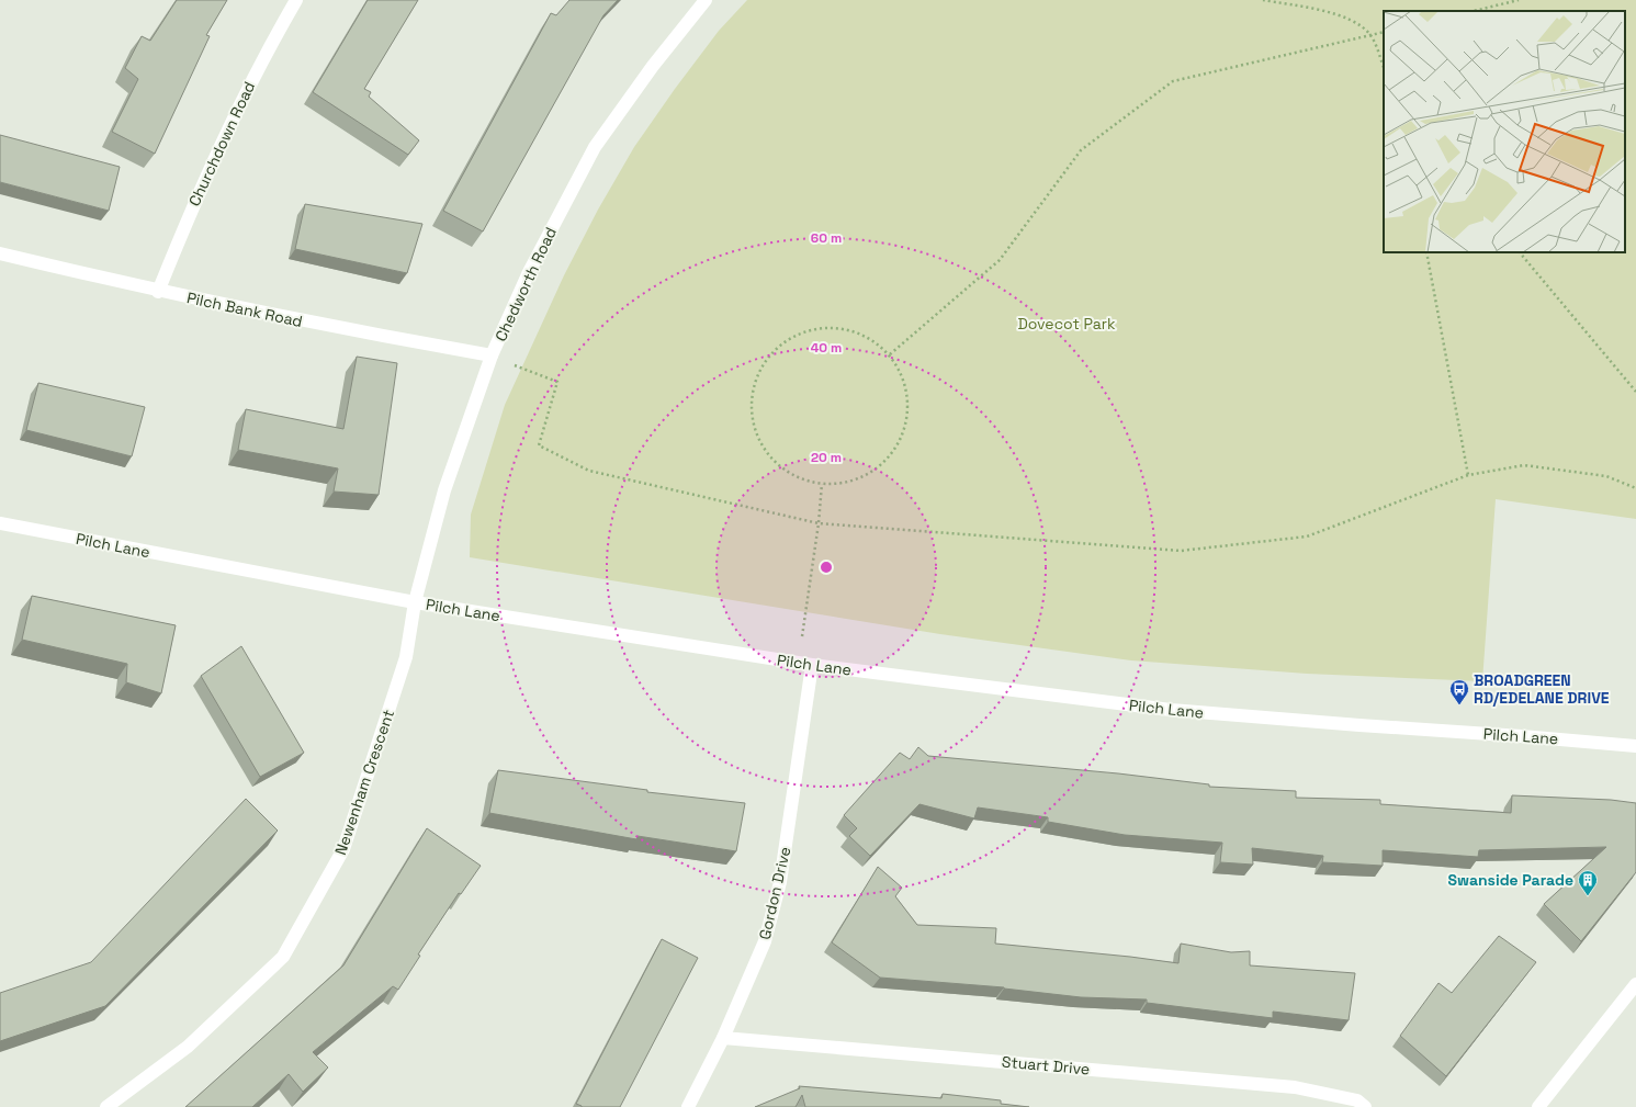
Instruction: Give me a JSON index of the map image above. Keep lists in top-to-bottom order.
{
  "streets": {
    "street": [
      "Churchdown Road",
      "Chedworth Road",
      "Pilch Bank Road",
      "Pilch Lane",
      "Newenham Crescent",
      "Gordon Drive",
      "Stuart Drive"
    ]
  },
  "crossings": [
    ["Churchdown Road", "Pilch Bank Road"],
    ["Chedworth Road", "Pilch Bank Road"],
    ["Chedworth Road", "Pilch Lane"],
    ["Chedworth Road", "Newenham Crescent"],
    ["Pilch Lane", "Newenham Crescent"],
    ["Pilch Lane", "Gordon Drive"],
    ["Gordon Drive", "Stuart Drive"]
  ],
  "parks": ["Dovecot Park"],
  "places": {
    "bus stop": ["BROADGREEN RD/EDELANE DRIVE"],
    "building": ["Swanside Parade"]
  },
  "rings": ["60 m", "40 m", "20 m"]
}
